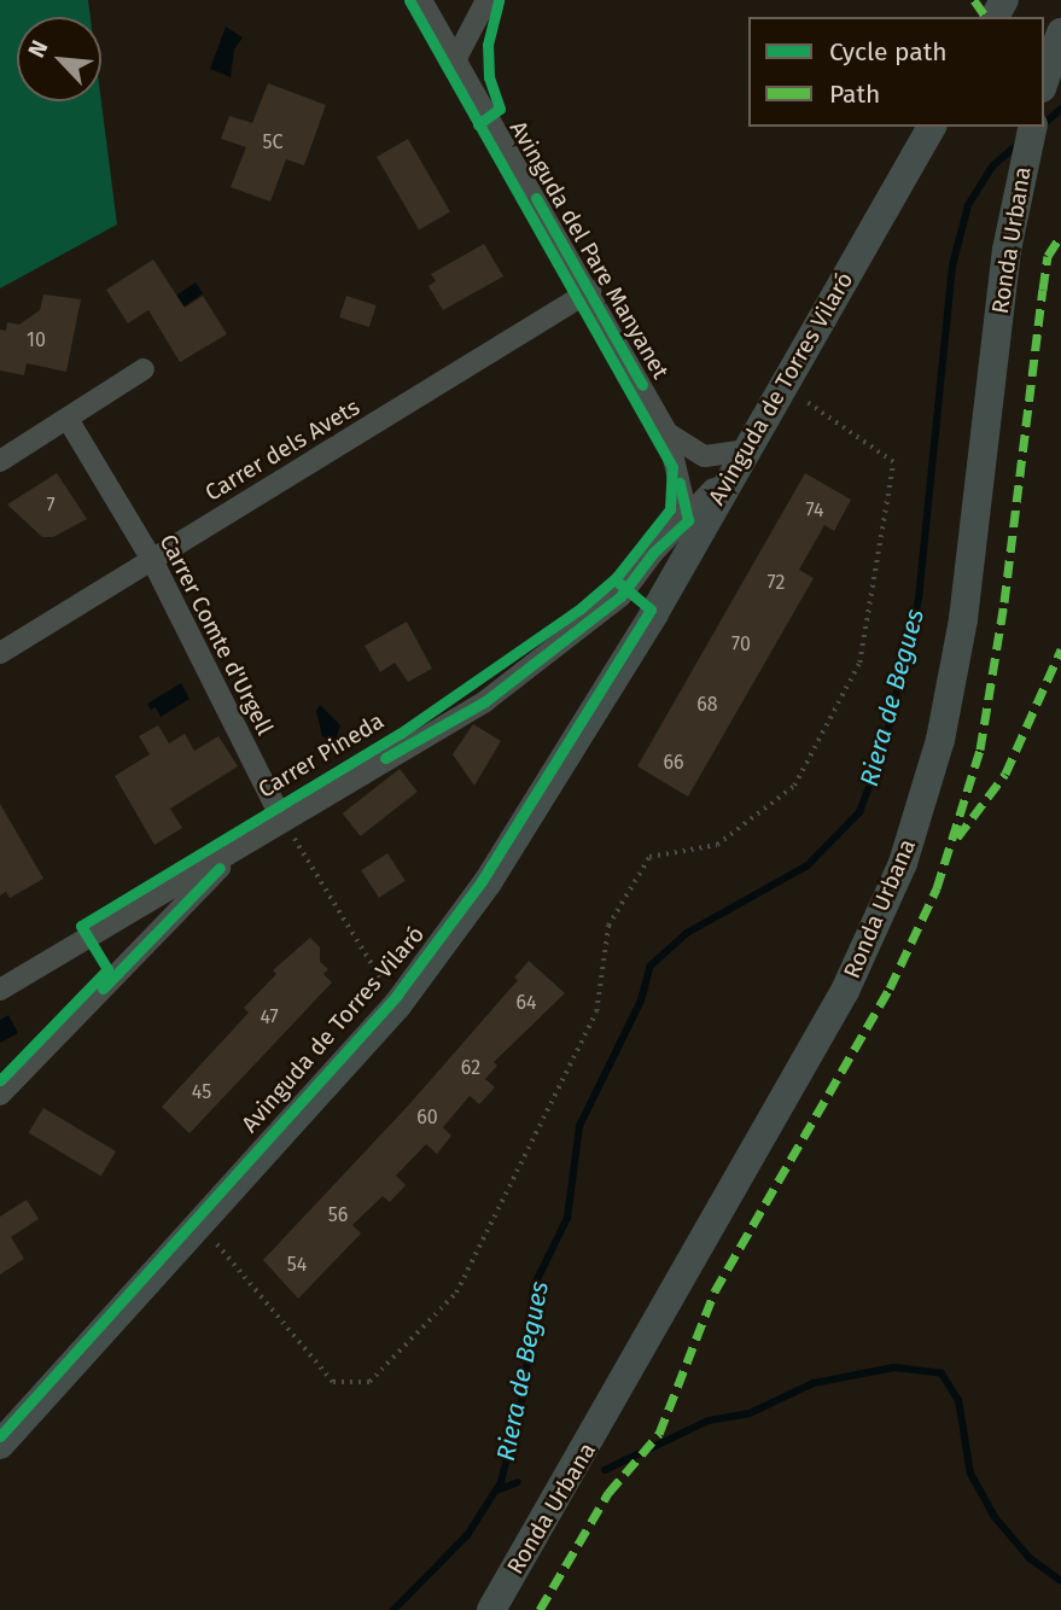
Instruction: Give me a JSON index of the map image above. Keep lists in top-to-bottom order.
{
  "streets": {
    "main road": ["Ronda Urbana", "Avinguda de Torres Vilaró"],
    "street": [
      "Avinguda del Pare Manyanet",
      "Carrer dels Avets",
      "Carrer Comte d'Urgell",
      "Carrer Pineda"
    ]
  },
  "crossings": [
    ["Avinguda del Pare Manyanet", "Avinguda de Torres Vilaró"],
    ["Avinguda del Pare Manyanet", "Carrer dels Avets"],
    ["Avinguda del Pare Manyanet", "Carrer Pineda"],
    ["Avinguda de Torres Vilaró", "Carrer Pineda"],
    ["Carrer dels Avets", "Carrer Comte d'Urgell"],
    ["Carrer Comte d'Urgell", "Carrer Pineda"]
  ],
  "water": ["Riera de Begues"],
  "house_numbers": [
    "5C",
    "10",
    "7",
    "74",
    "72",
    "70",
    "68",
    "66",
    "64",
    "47",
    "62",
    "45",
    "60",
    "56",
    "54"
  ],
  "legend": ["Cycle path", "Path"],
  "north": "top left"
}
